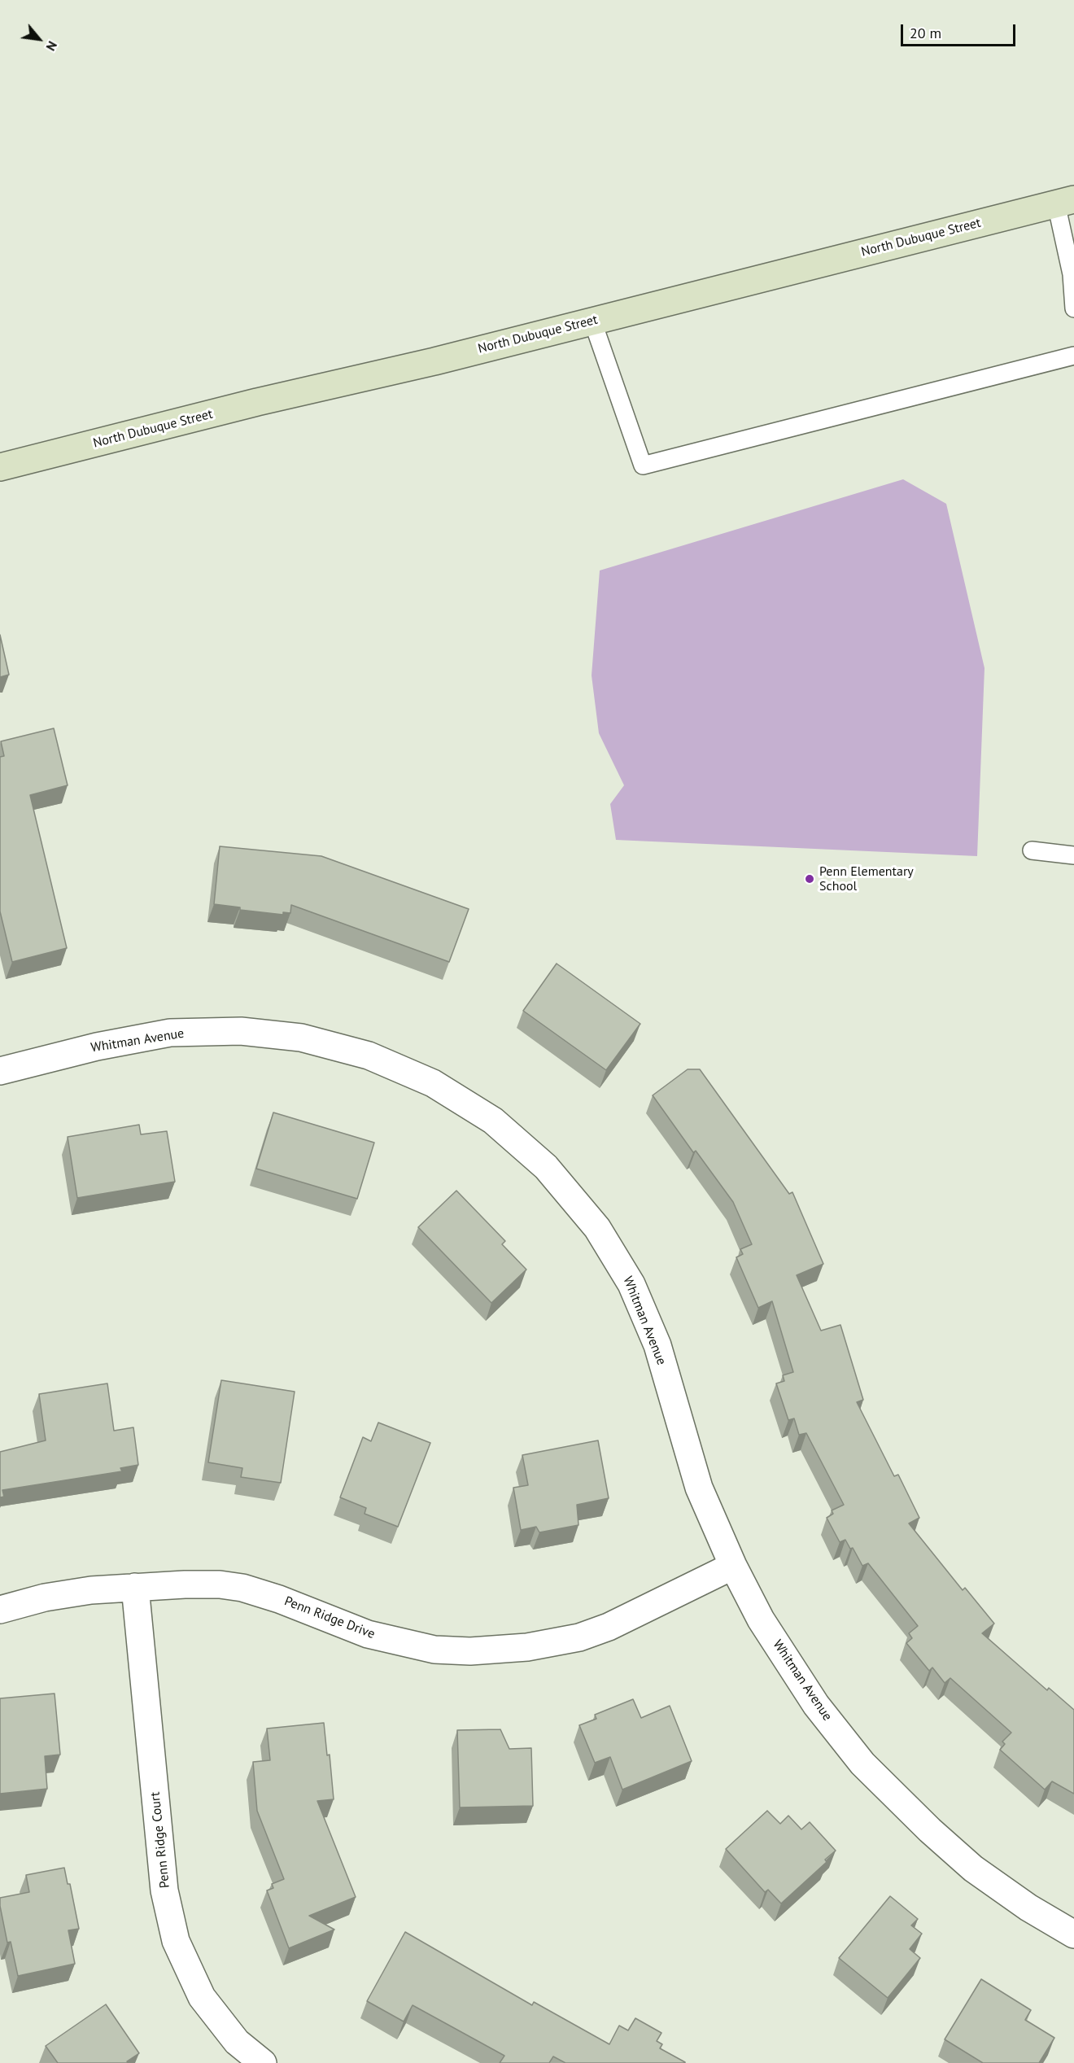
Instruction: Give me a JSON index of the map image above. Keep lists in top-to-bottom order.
{
  "streets": {
    "main road": ["North Dubuque Street"],
    "street": ["Whitman Avenue", "Penn Ridge Drive", "Penn Ridge Court"]
  },
  "crossings": [
    ["Whitman Avenue", "Penn Ridge Drive"],
    ["Penn Ridge Drive", "Penn Ridge Court"]
  ],
  "places": ["Penn Elementary School"],
  "scale_bar": "20 m",
  "north": "bottom right"
}
